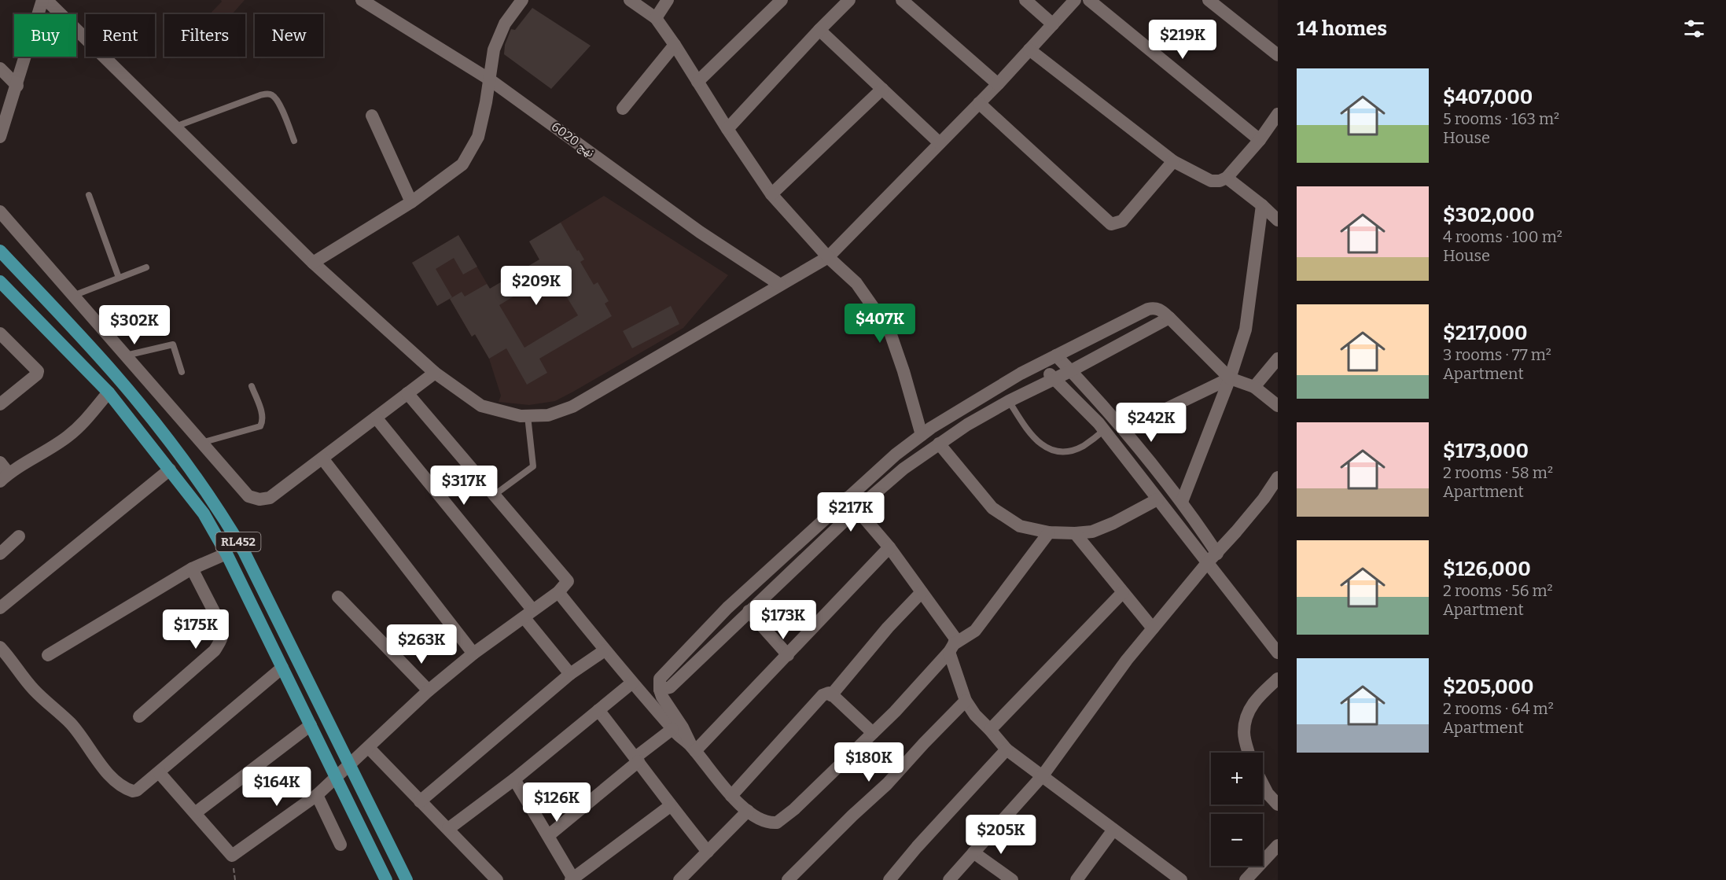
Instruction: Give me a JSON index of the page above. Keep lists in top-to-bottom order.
{
  "streets": {
    "highway": ["RL452"],
    "street": ["نهج 6020"]
  },
  "page": {
    "heading": "14 homes",
    "chip": [
      "Buy",
      "Rent",
      "Filters",
      "New"
    ],
    "price": [
      "$219K",
      "$209K",
      "$407K",
      "$302K",
      "$242K",
      "$317K",
      "$217K",
      "$173K",
      "$175K",
      "$263K",
      "$180K",
      "$164K",
      "$126K",
      "$205K"
    ],
    "list": [
      {
        "name": "$407,000",
        "note": "5 rooms · 163 m² · House"
      },
      {
        "name": "$302,000",
        "note": "4 rooms · 100 m² · House"
      },
      {
        "name": "$217,000",
        "note": "3 rooms · 77 m² · Apartment"
      },
      {
        "name": "$173,000",
        "note": "2 rooms · 58 m² · Apartment"
      },
      {
        "name": "$126,000",
        "note": "2 rooms · 56 m² · Apartment"
      },
      {
        "name": "$205,000",
        "note": "2 rooms · 64 m² · Apartment"
      }
    ],
    "map_buttons": ["+", "−"]
  }
}
